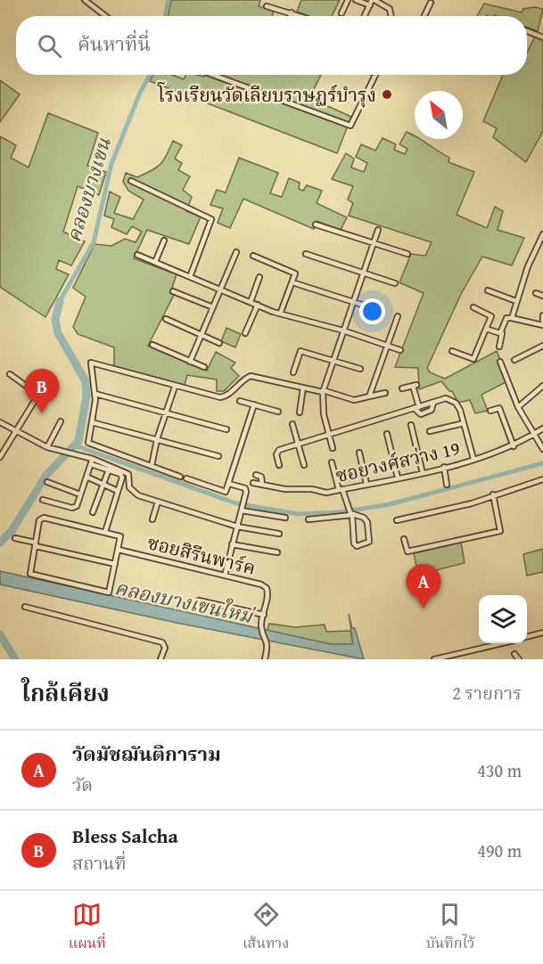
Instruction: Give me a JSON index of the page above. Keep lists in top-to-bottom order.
{
  "streets": {
    "street": ["ซอยวงศ์สว่าง 19", "ซอยสิรีนพาร์ค"]
  },
  "water": ["คลองบางเขน", "คลองบางเขนใหม่"],
  "places": ["โรงเรียนวัดเลียบราษฏร์บำรุง"],
  "north": "top left",
  "page": {
    "search": "ค้นหาที่นี่",
    "pins": ["B", "A"],
    "heading": ["ใกล้เคียง", "2 รายการ"],
    "list": [
      {
        "mark": "A",
        "name": "วัดมัชฌันติการาม",
        "note": "วัด",
        "value": "430 m"
      },
      {
        "mark": "B",
        "name": "Bless Salcha",
        "note": "สถานที่",
        "value": "490 m"
      }
    ],
    "nav": ["แผนที่", "เส้นทาง", "บันทึกไว้"]
  }
}
